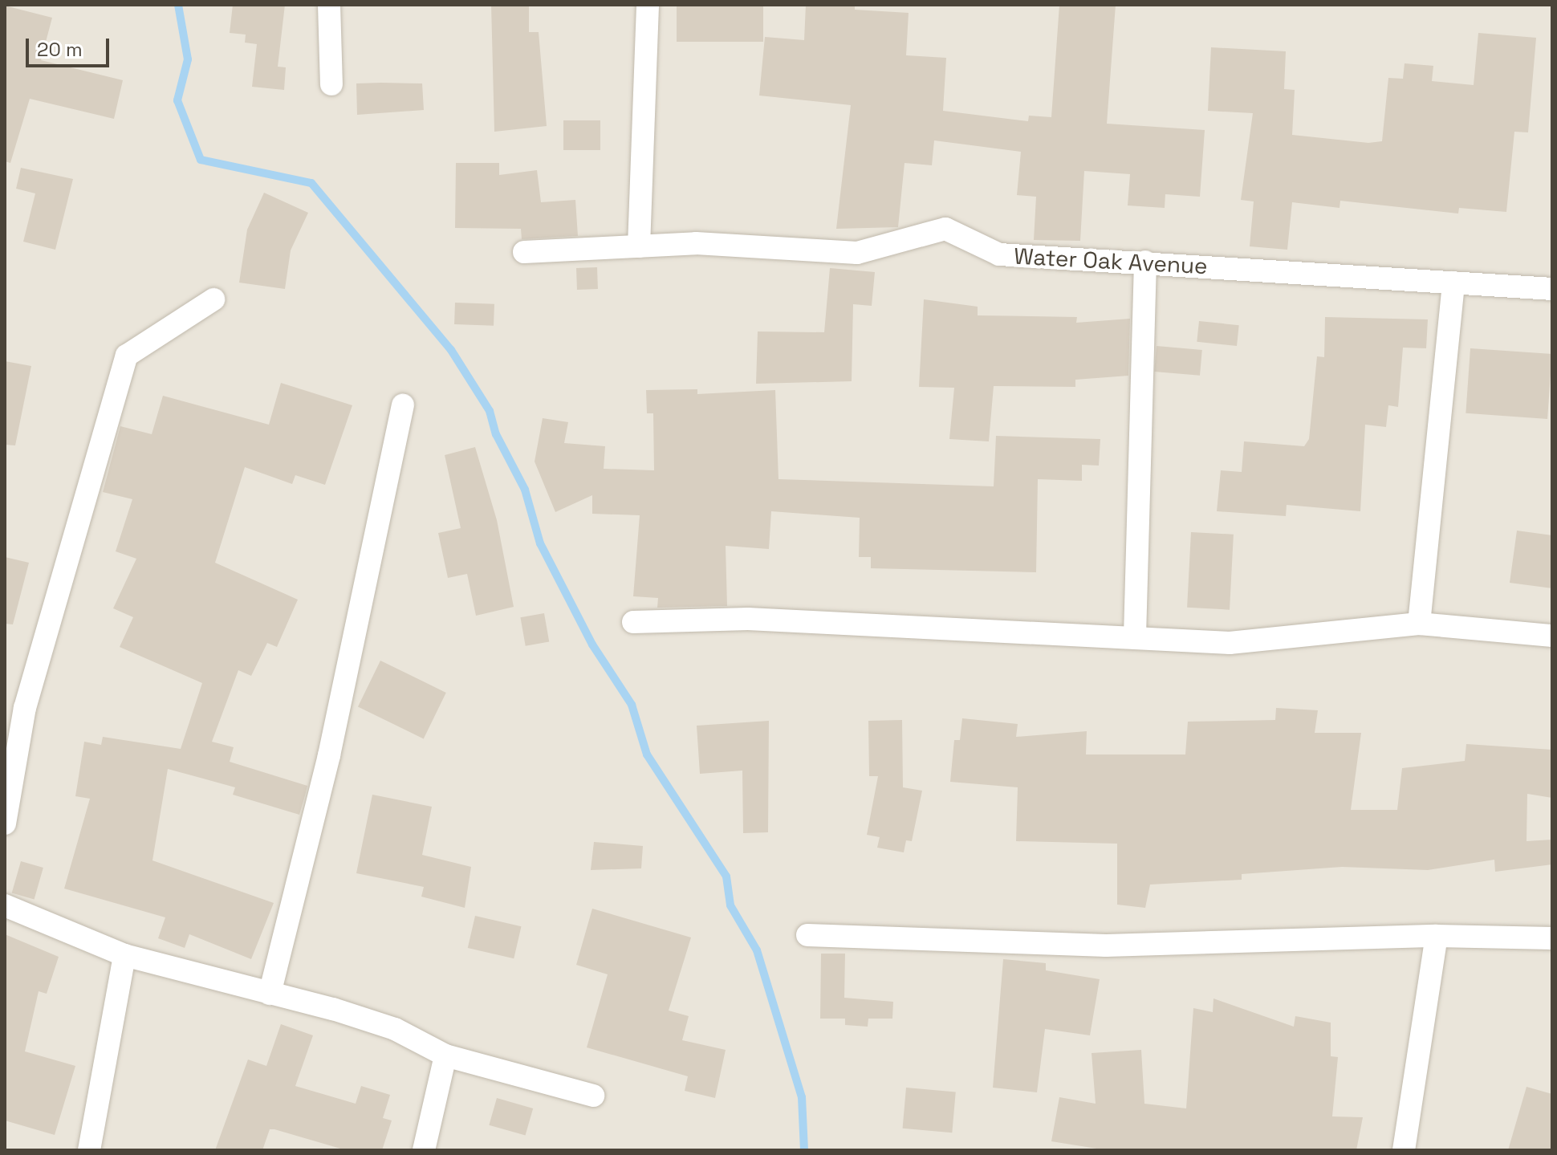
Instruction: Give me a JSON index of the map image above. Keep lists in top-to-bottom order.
{
  "streets": {
    "street": ["Water Oak Avenue"]
  },
  "scale_bar": "20 m"
}
